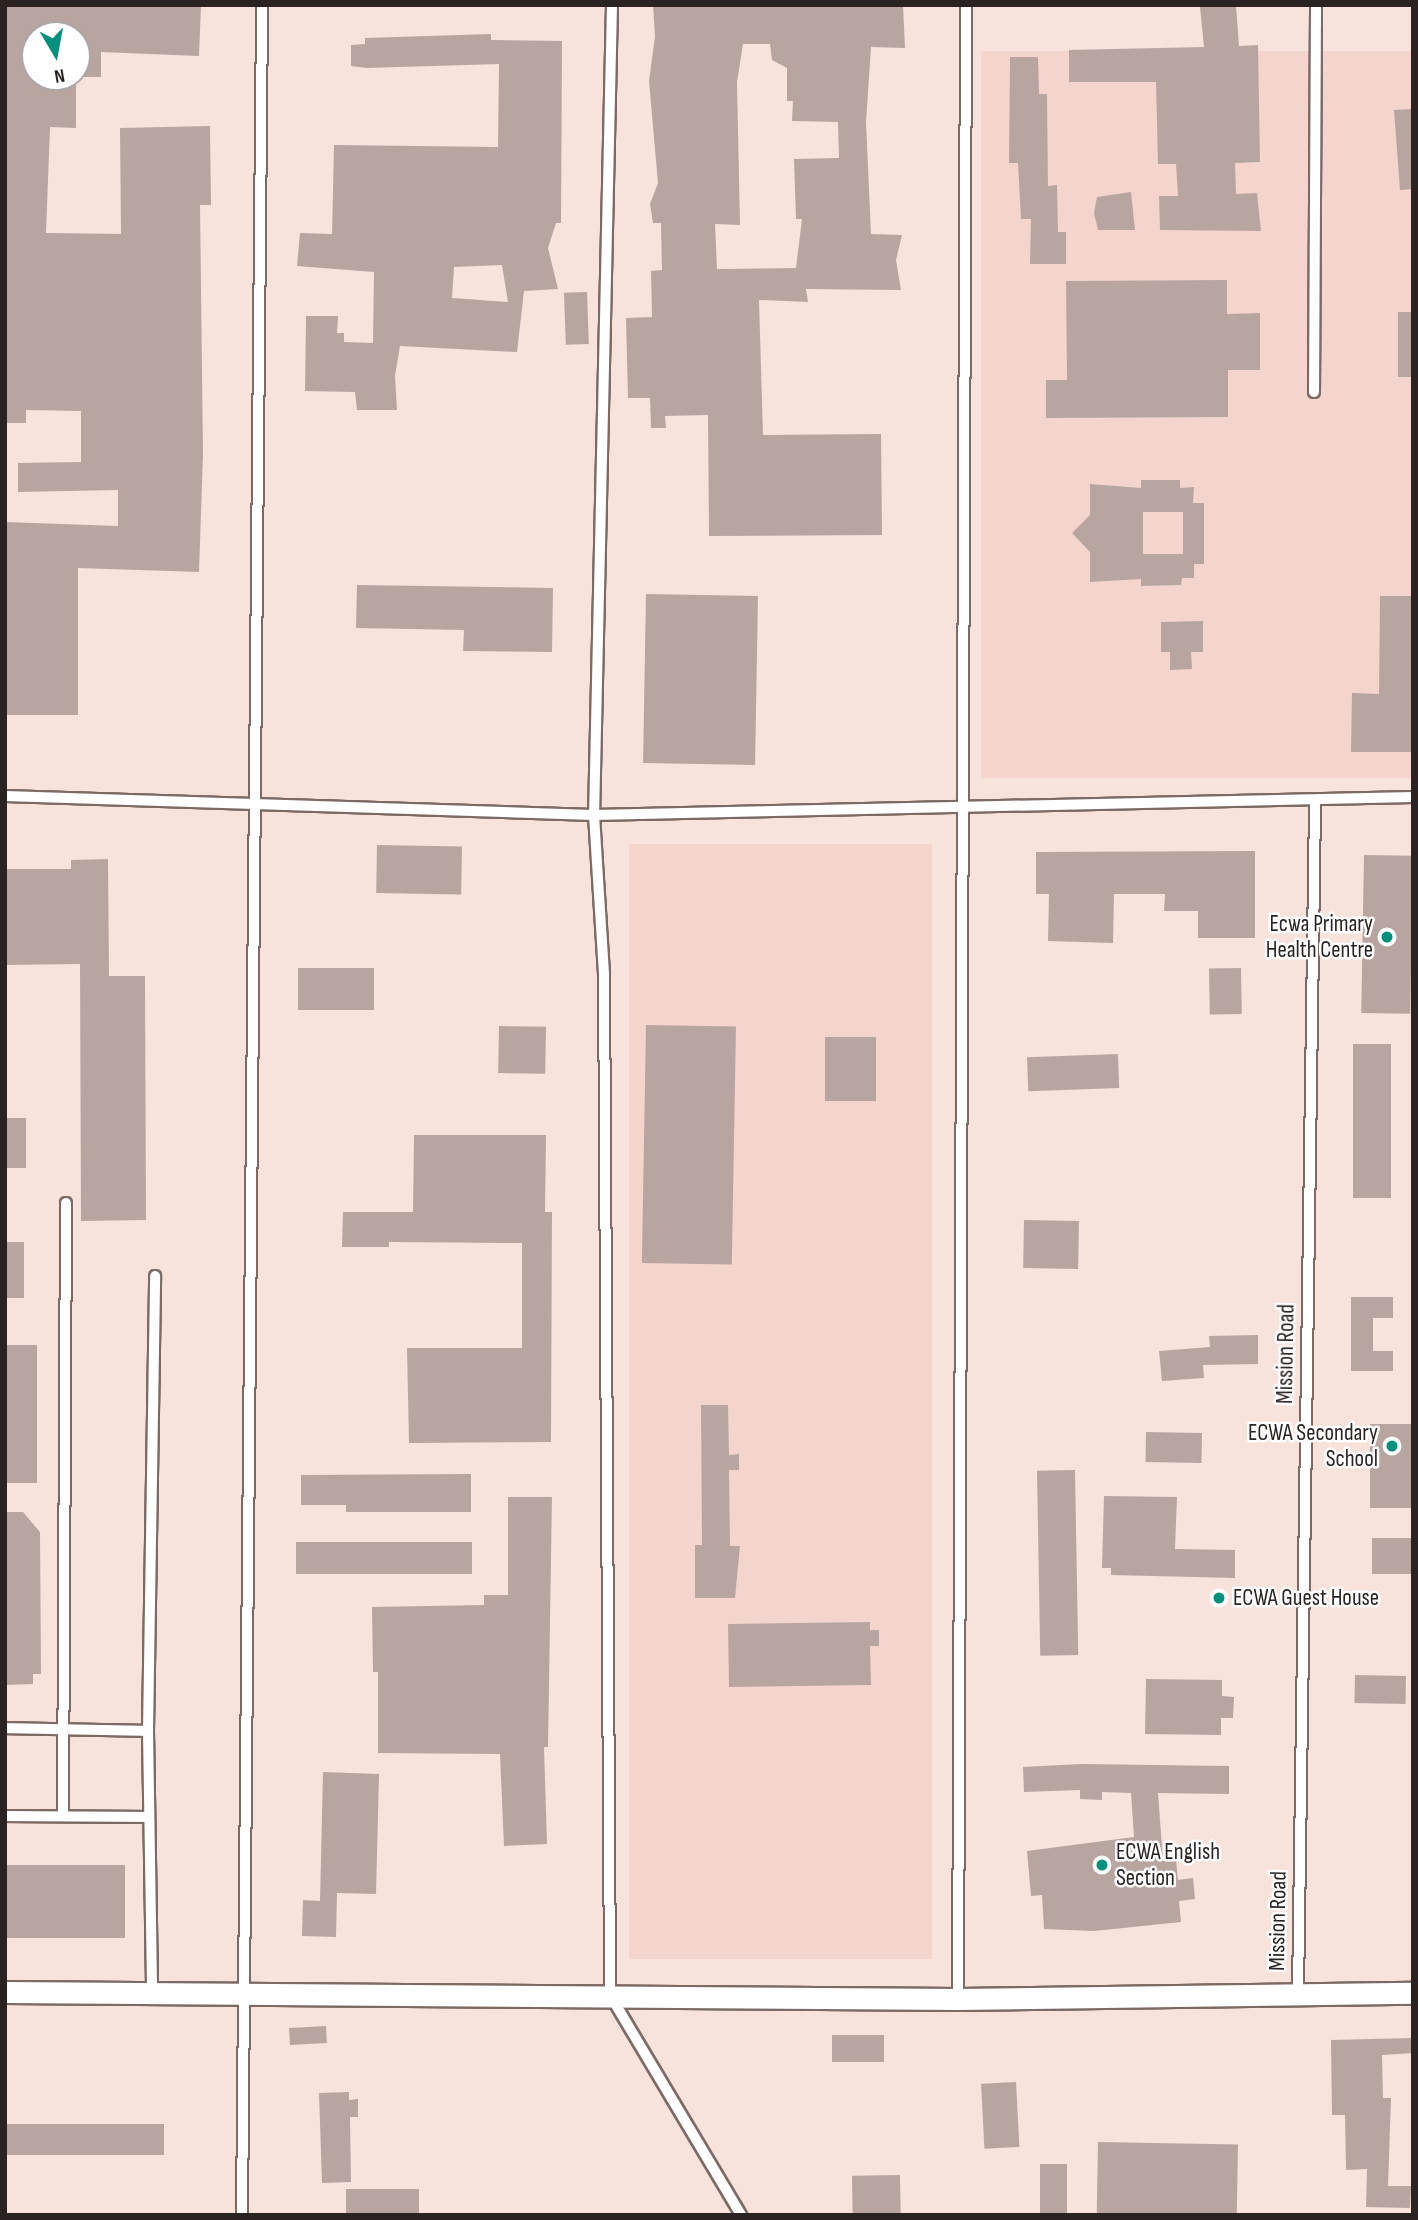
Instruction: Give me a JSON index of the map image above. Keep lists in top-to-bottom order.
{
  "streets": {
    "lane": ["Mission Road"]
  },
  "places": [
    "Ecwa Primary Health Centre",
    "ECWA Secondary School",
    "ECWA Guest House",
    "ECWA English Section"
  ],
  "north": "bottom"
}
